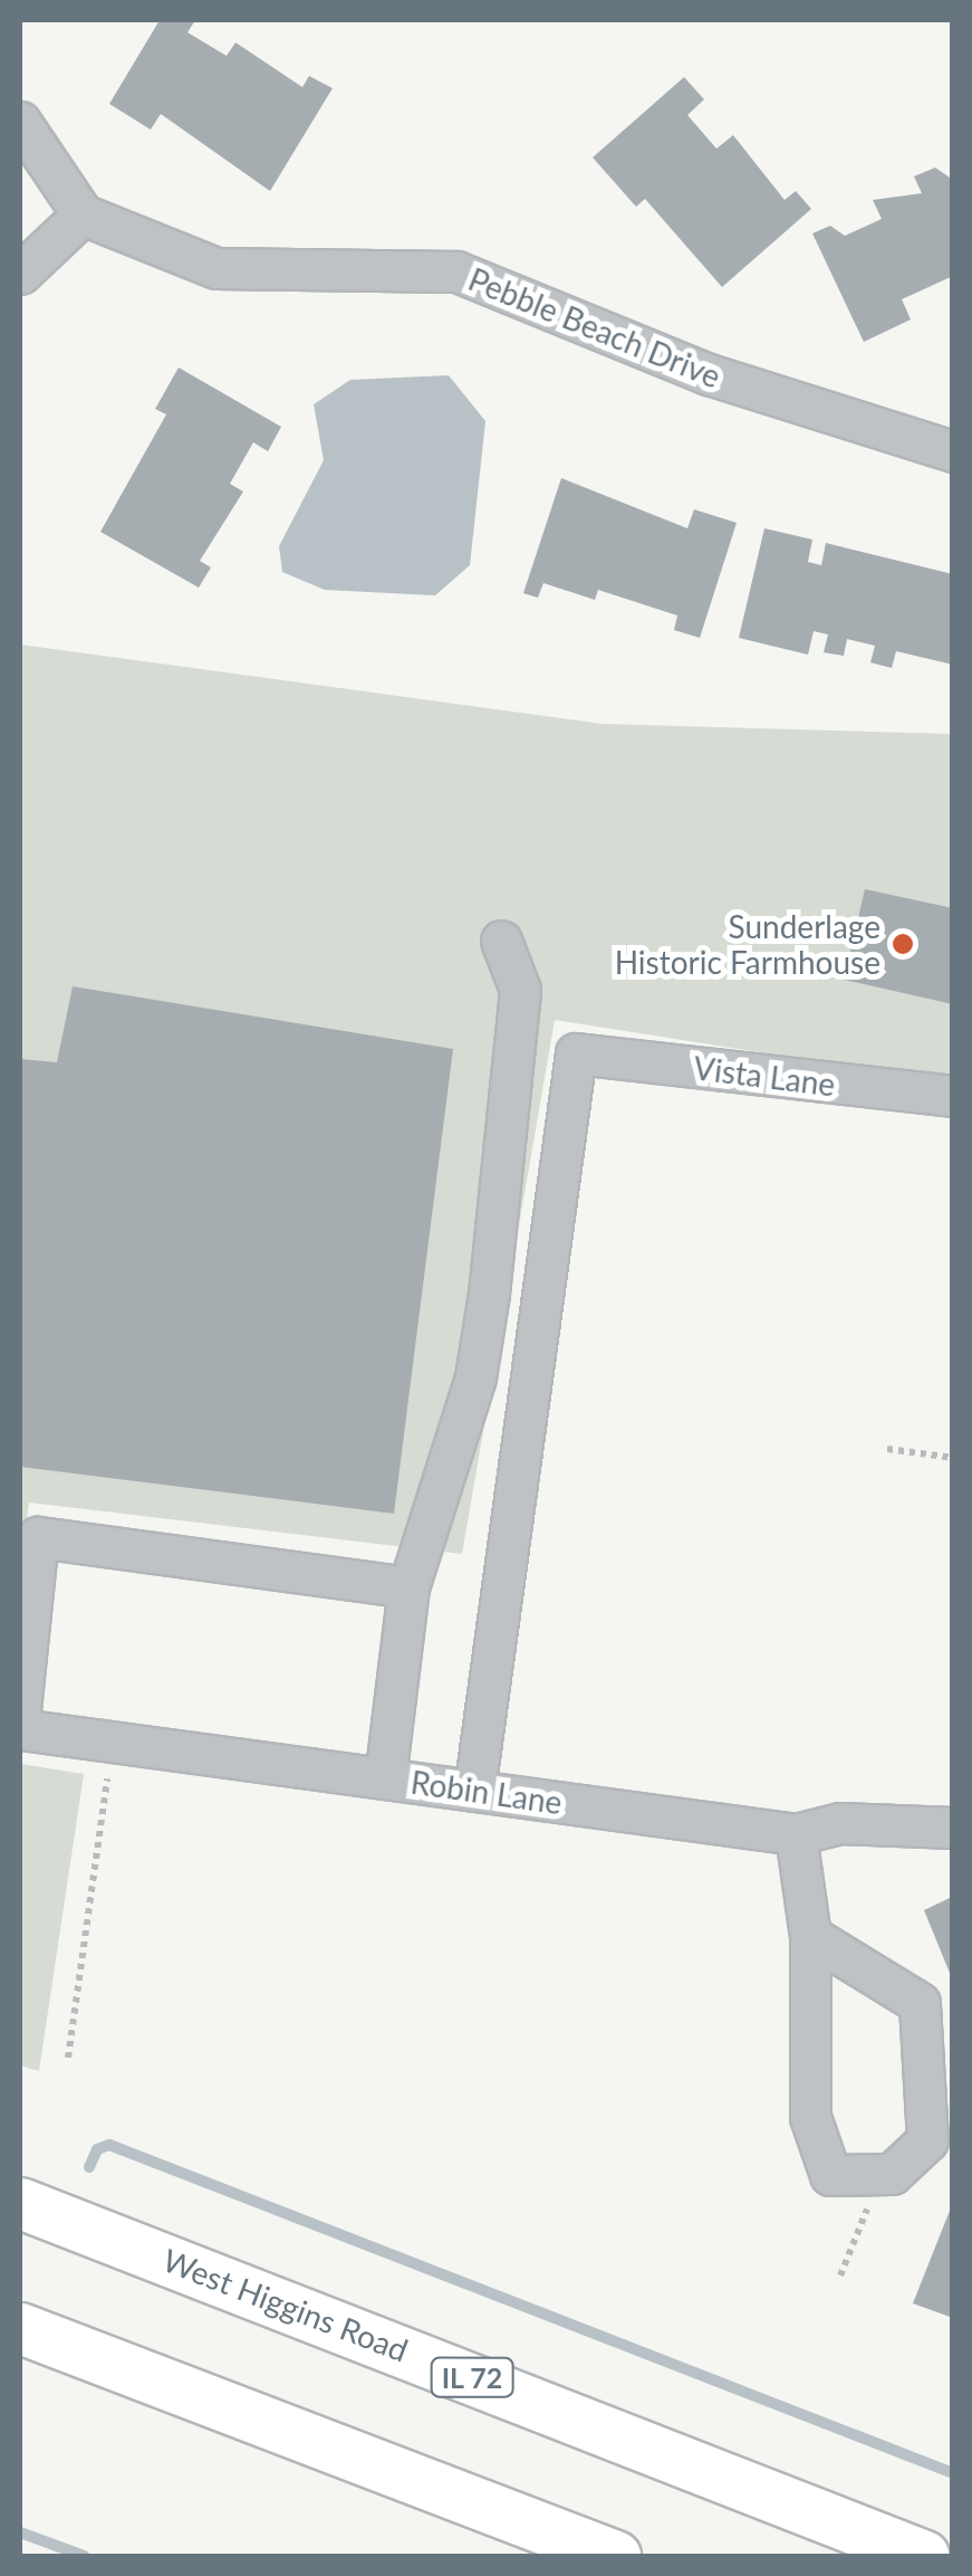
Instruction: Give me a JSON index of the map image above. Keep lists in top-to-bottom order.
{
  "streets": {
    "main road": ["West Higgins Road", "IL 72"],
    "street": ["Pebble Beach Drive", "Vista Lane", "Robin Lane"]
  },
  "crossings": [
    ["Vista Lane", "Robin Lane"]
  ],
  "places": ["Sunderlage Historic Farmhouse"]
}
